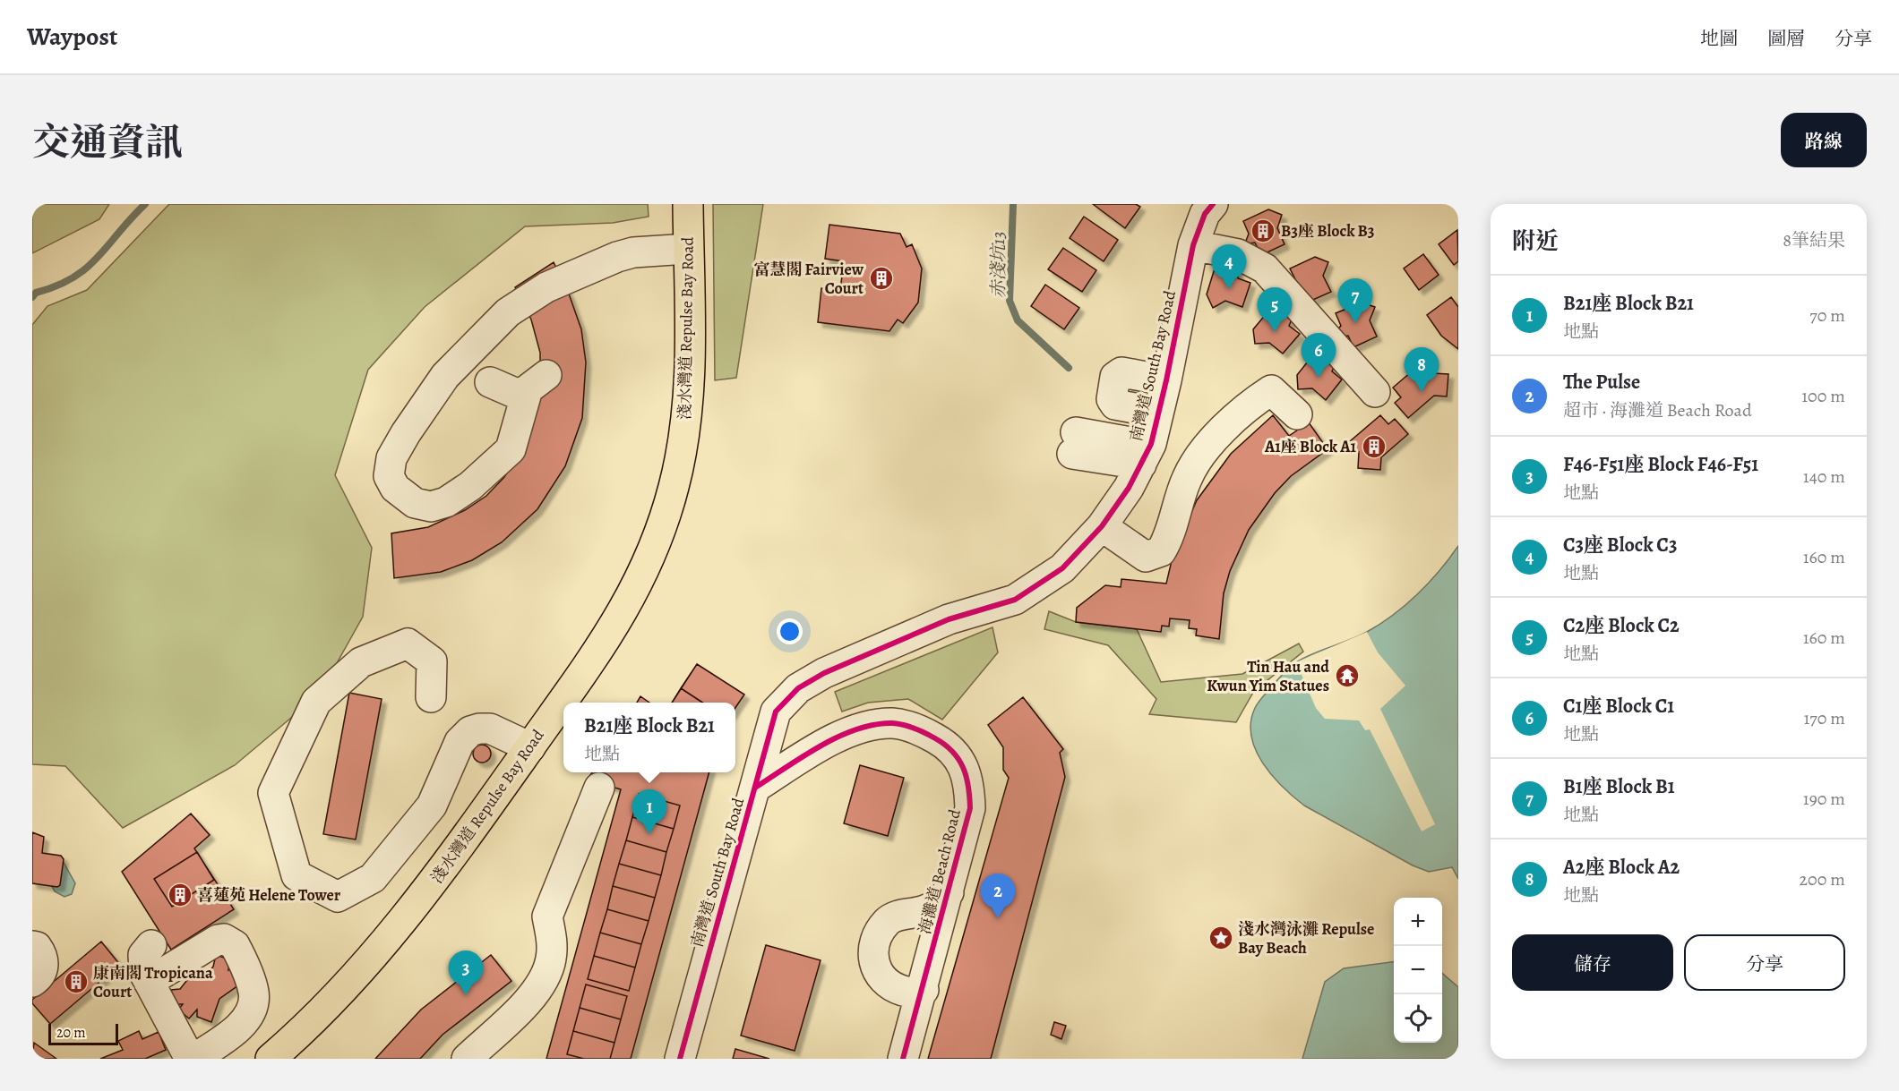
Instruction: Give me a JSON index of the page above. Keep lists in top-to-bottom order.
{
  "streets": {
    "main road": ["淺水灣道 Repulse Bay Road"],
    "street": ["南灣道 South Bay Road", "海灘道 Beach Road"]
  },
  "crossings": [
    ["南灣道 South Bay Road", "海灘道 Beach Road"]
  ],
  "water": ["赤淺坑13"],
  "places": {
    "building": [
      "B3座 Block B3",
      "富慧閣 Fairview Court",
      "A1座 Block A1",
      "喜蓮苑 Helene Tower",
      "康南閣 Tropicana Court"
    ],
    "temple": ["Tin Hau and Kwun Yim Statues"],
    "place": ["淺水灣泳灘 Repulse Bay Beach"]
  },
  "scale_bar": "20 m",
  "page": {
    "header": "Waypost",
    "nav": ["地圖", "圖層", "分享"],
    "title": "交通資訊",
    "buttons": [
      "路線",
      ["儲存", "分享"]
    ],
    "heading": ["附近", "8筆結果"],
    "pins": [
      "4",
      "7",
      "5",
      "6",
      "8",
      "1",
      "2",
      "3"
    ],
    "list": [
      {
        "mark": "1",
        "name": "B21座 Block B21",
        "note": "地點",
        "value": "70 m"
      },
      {
        "mark": "2",
        "name": "The Pulse",
        "note": "超市 · 海灘道 Beach Road",
        "value": "100 m"
      },
      {
        "mark": "3",
        "name": "F46-F51座 Block F46-F51",
        "note": "地點",
        "value": "140 m"
      },
      {
        "mark": "4",
        "name": "C3座 Block C3",
        "note": "地點",
        "value": "160 m"
      },
      {
        "mark": "5",
        "name": "C2座 Block C2",
        "note": "地點",
        "value": "160 m"
      },
      {
        "mark": "6",
        "name": "C1座 Block C1",
        "note": "地點",
        "value": "170 m"
      },
      {
        "mark": "7",
        "name": "B1座 Block B1",
        "note": "地點",
        "value": "190 m"
      },
      {
        "mark": "8",
        "name": "A2座 Block A2",
        "note": "地點",
        "value": "200 m"
      }
    ],
    "popup": ["B21座 Block B21", "地點"],
    "map_buttons": ["+", "−"],
    "scale": "20 m"
  }
}
